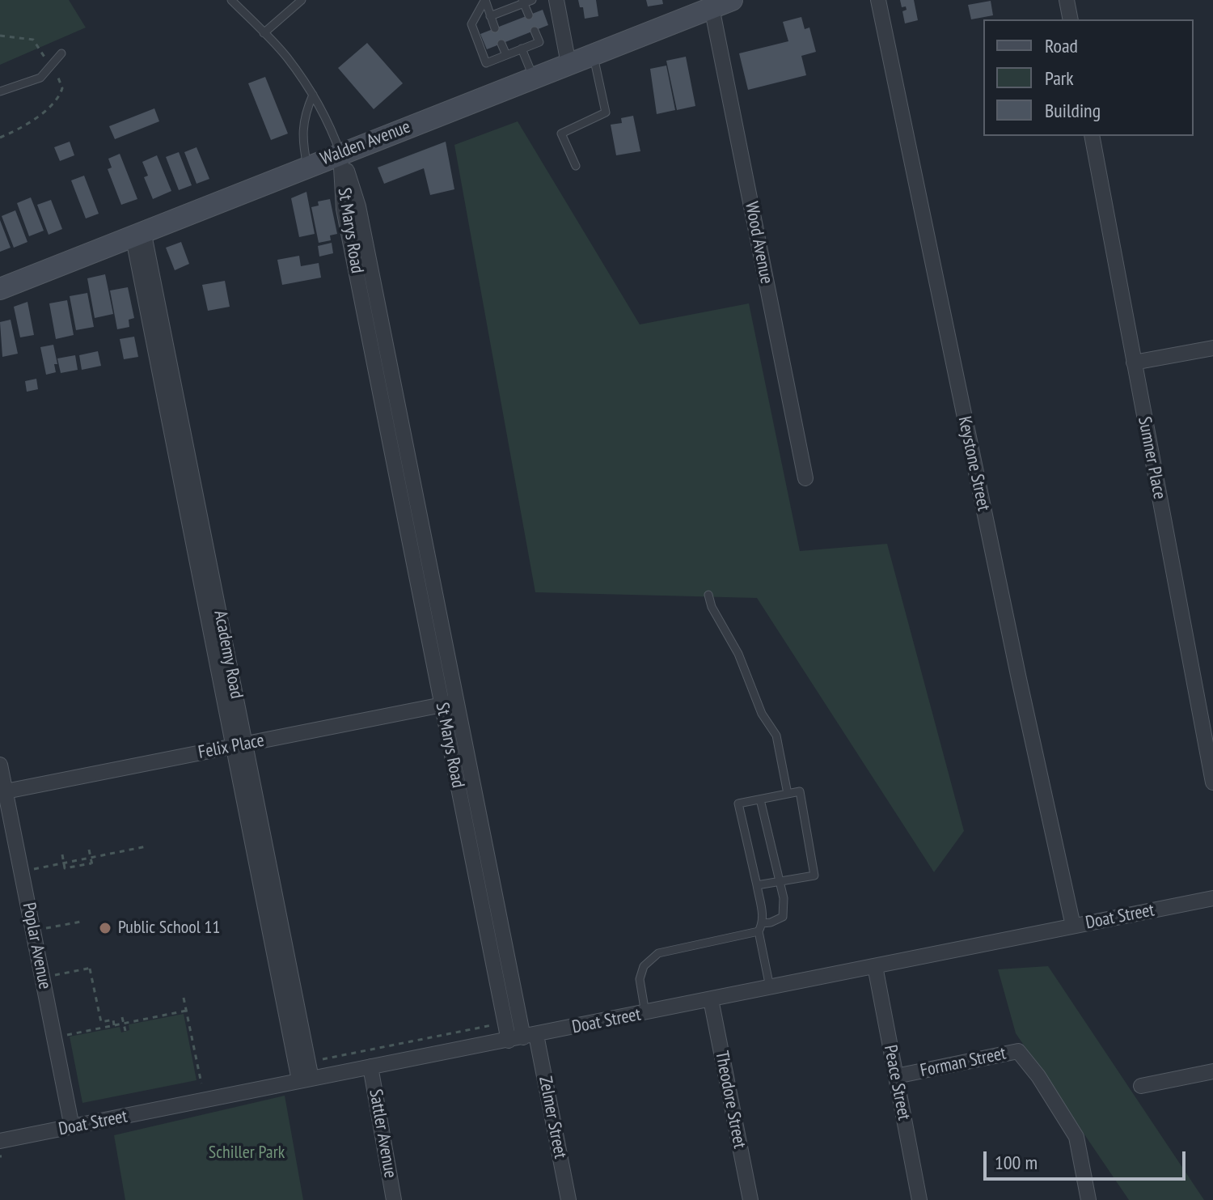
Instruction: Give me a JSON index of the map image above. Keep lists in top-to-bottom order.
{
  "streets": {
    "main road": ["Walden Avenue"],
    "street": [
      "St Marys Road",
      "Wood Avenue",
      "Sumner Place",
      "Keystone Street",
      "Academy Road",
      "Felix Place",
      "Doat Street",
      "Poplar Avenue",
      "Forman Street",
      "Peace Street",
      "Theodore Street",
      "Zelmer Street",
      "Sattler Avenue"
    ]
  },
  "crossings": [
    ["Walden Avenue", "St Marys Road"],
    ["Walden Avenue", "Wood Avenue"],
    ["Walden Avenue", "Academy Road"],
    ["St Marys Road", "Felix Place"],
    ["St Marys Road", "Doat Street"],
    ["St Marys Road", "Zelmer Street"],
    ["Keystone Street", "Doat Street"],
    ["Academy Road", "Felix Place"],
    ["Academy Road", "Doat Street"],
    ["Felix Place", "Poplar Avenue"],
    ["Doat Street", "Poplar Avenue"],
    ["Doat Street", "Peace Street"],
    ["Doat Street", "Theodore Street"],
    ["Doat Street", "Zelmer Street"],
    ["Doat Street", "Sattler Avenue"],
    ["Forman Street", "Peace Street"]
  ],
  "parks": ["Schiller Park"],
  "places": ["Public School 11"],
  "legend": ["Road", "Park", "Building"],
  "scale_bar": "100 m"
}
